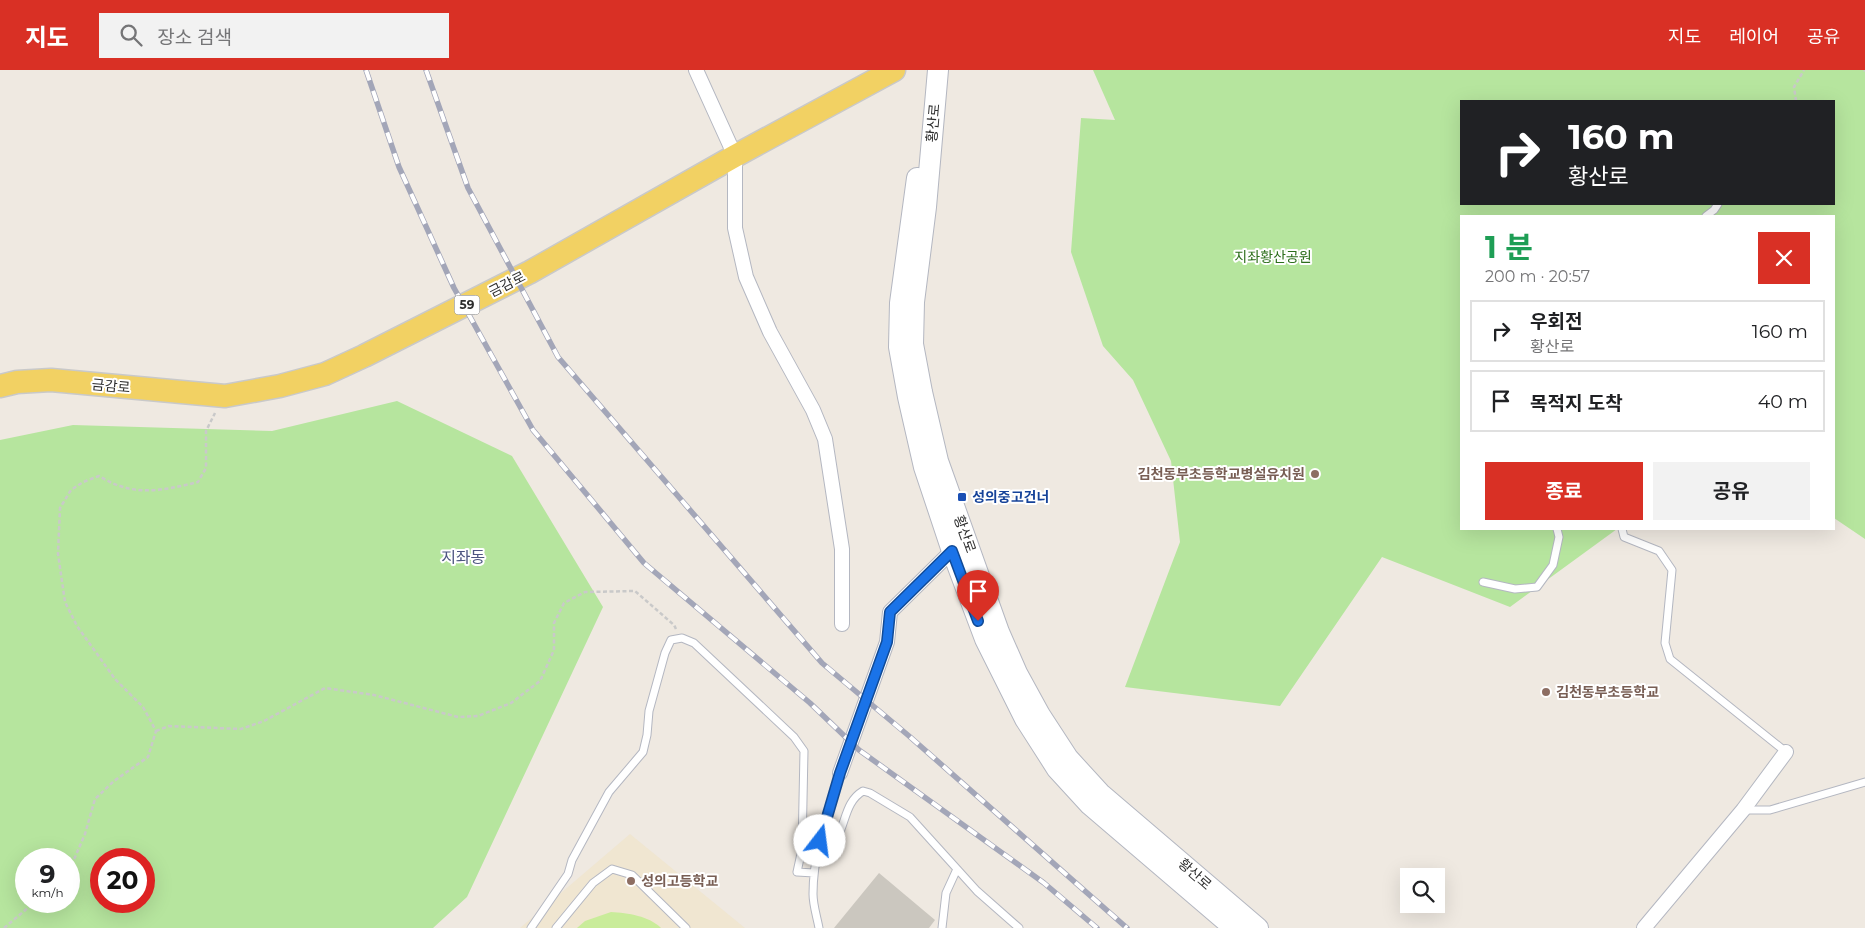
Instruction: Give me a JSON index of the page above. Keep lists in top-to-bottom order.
{
  "streets": {
    "main road": ["금감로", "59"],
    "street": ["황산로"]
  },
  "districts": ["지좌동"],
  "parks": ["지좌황산공원"],
  "places": {
    "other": ["김천동부초등학교병설유치원", "김천동부초등학교", "성의고등학교"],
    "transit": ["성의중고건너"]
  },
  "page": {
    "header": "지도",
    "search": "장소 검색",
    "nav": ["지도", "레이어", "공유"],
    "turn": ["160 m", "황산로"],
    "heading": ["1 분", "200 m · 20:57"],
    "list": [
      {
        "name": "우회전",
        "note": "황산로",
        "value": "160 m"
      },
      {
        "name": "목적지 도착",
        "value": "40 m"
      }
    ],
    "buttons": ["종료", "공유"],
    "speed": "9 km/h",
    "limit": "20"
  }
}
